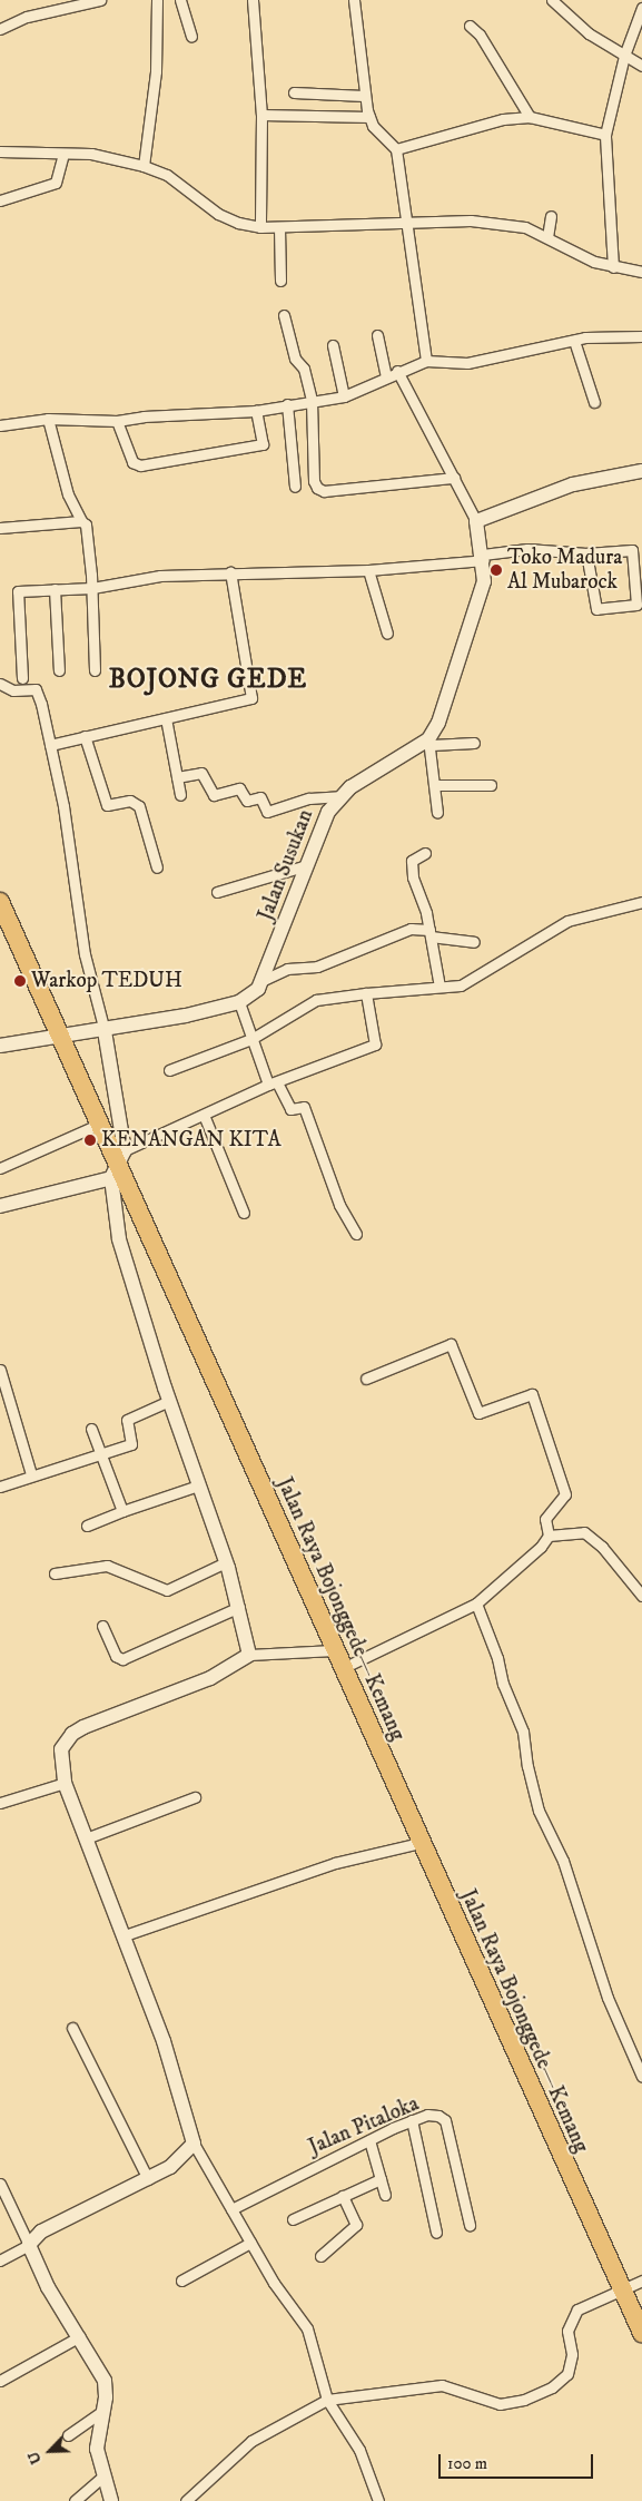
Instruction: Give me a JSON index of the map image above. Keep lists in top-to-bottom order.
{
  "streets": {
    "highway": ["Jalan Raya Bojonggede—Kemang"],
    "street": ["Jalan Susukan", "Jalan Pitaloka"]
  },
  "crossings": [
    ["Jalan Susukan", "Jalan Raya Bojonggede—Kemang"]
  ],
  "districts": ["BOJONG GEDE"],
  "places": ["Toko Madura Al Mubarock", "Warkop TEDUH", "KENANGAN KITA"],
  "scale_bar": "100 m",
  "north": "bottom left"
}
